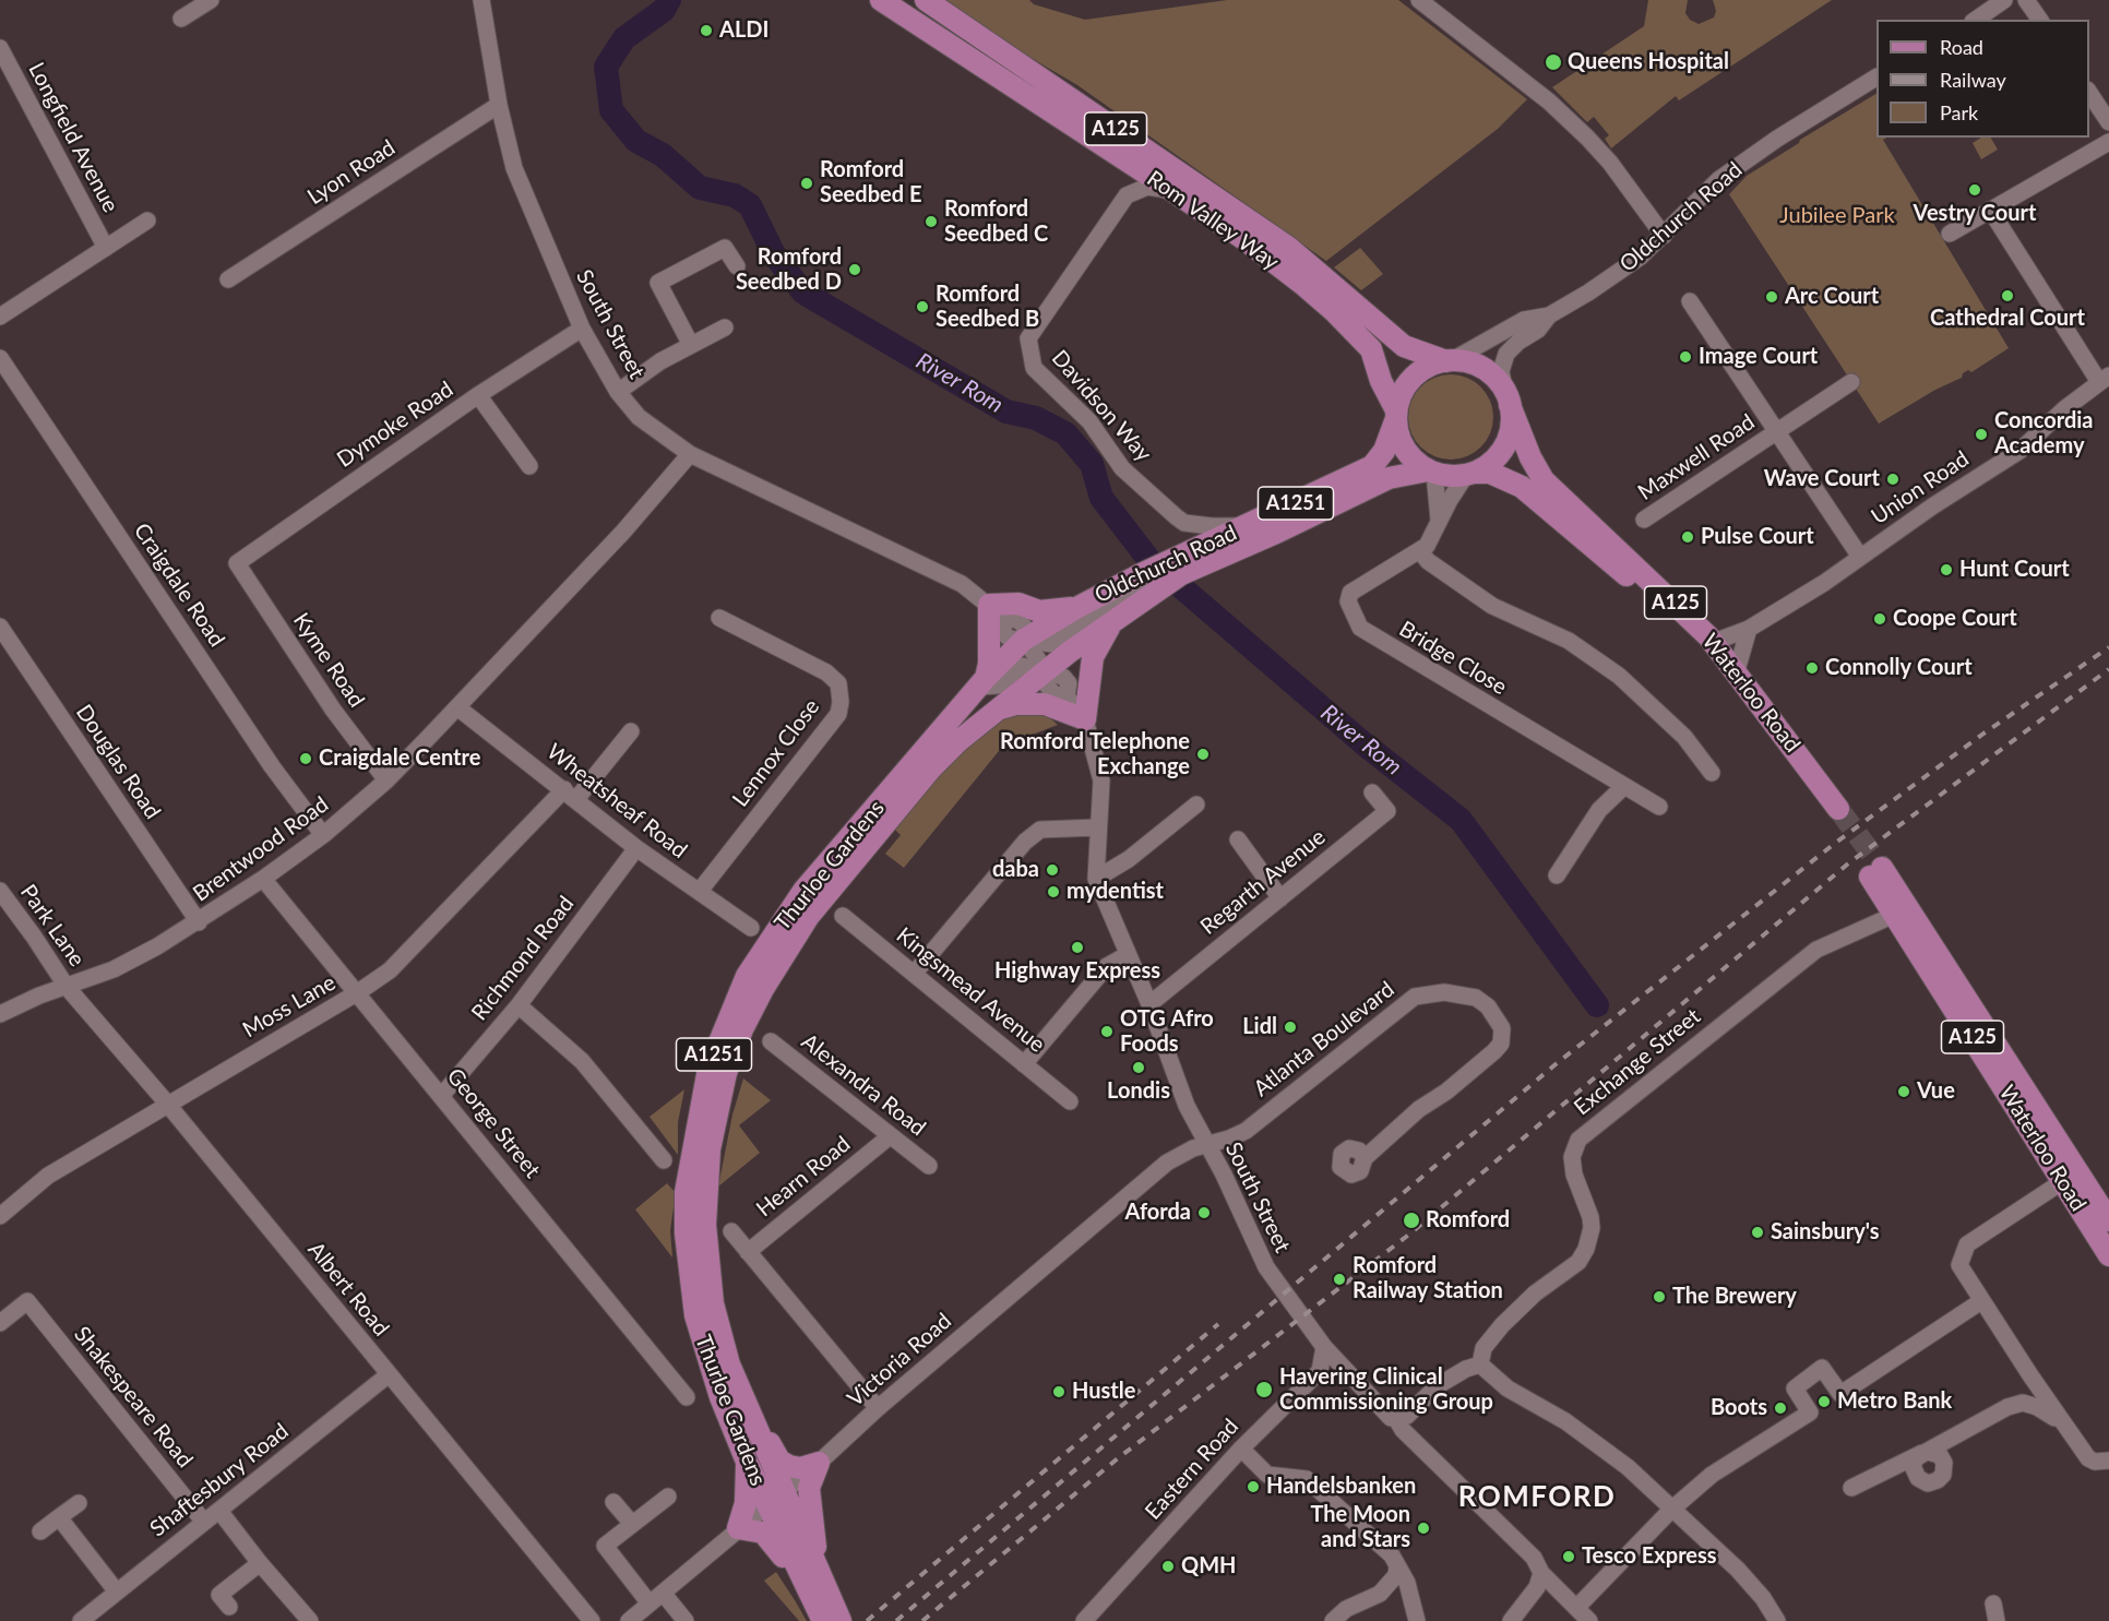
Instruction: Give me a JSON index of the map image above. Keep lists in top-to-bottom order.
{
  "streets": {
    "main road": [
      "A125",
      "Oldchurch Road",
      "Rom Valley Way",
      "A1251",
      "Waterloo Road",
      "Thurloe Gardens"
    ],
    "street": [
      "Longfield Avenue",
      "Lyon Road",
      "South Street",
      "Davidson Way",
      "Dymoke Road",
      "Maxwell Road",
      "Union Road",
      "Craigdale Road",
      "Bridge Close",
      "Kyme Road",
      "Lennox Close",
      "Douglas Road",
      "Wheatsheaf Road",
      "Brentwood Road",
      "Regarth Avenue",
      "Park Lane",
      "Richmond Road",
      "Kingsmead Avenue",
      "Moss Lane",
      "Atlanta Boulevard",
      "Exchange Street",
      "Alexandra Road",
      "George Street",
      "Hearn Road",
      "Albert Road",
      "Victoria Road",
      "Shakespeare Road",
      "Eastern Road",
      "Shaftesbury Road"
    ]
  },
  "crossings": [
    ["Lyon Road", "South Street"],
    ["Oldchurch Road", "Rom Valley Way"],
    ["Oldchurch Road", "South Street"],
    ["Oldchurch Road", "Davidson Way"],
    ["Oldchurch Road", "A1251"],
    ["Oldchurch Road", "Bridge Close"],
    ["Oldchurch Road", "Waterloo Road"],
    ["Oldchurch Road", "Thurloe Gardens"],
    ["Rom Valley Way", "Davidson Way"],
    ["Rom Valley Way", "Bridge Close"],
    ["Rom Valley Way", "Waterloo Road"],
    ["South Street", "Dymoke Road"],
    ["South Street", "A1251"],
    ["South Street", "Brentwood Road"],
    ["South Street", "Thurloe Gardens"],
    ["South Street", "Regarth Avenue"],
    ["South Street", "Atlanta Boulevard"],
    ["South Street", "Victoria Road"],
    ["South Street", "Eastern Road"],
    ["Dymoke Road", "Kyme Road"],
    ["Maxwell Road", "Union Road"],
    ["Union Road", "Waterloo Road"],
    ["A1251", "Thurloe Gardens"],
    ["A1251", "Victoria Road"],
    ["Craigdale Road", "Brentwood Road"],
    ["Bridge Close", "Waterloo Road"],
    ["Kyme Road", "Brentwood Road"],
    ["Waterloo Road", "Exchange Street"],
    ["Lennox Close", "Wheatsheaf Road"],
    ["Douglas Road", "Brentwood Road"],
    ["Wheatsheaf Road", "Brentwood Road"],
    ["Wheatsheaf Road", "Richmond Road"],
    ["Wheatsheaf Road", "Moss Lane"],
    ["Brentwood Road", "Park Lane"],
    ["Brentwood Road", "George Street"],
    ["Brentwood Road", "Albert Road"],
    ["Thurloe Gardens", "Victoria Road"],
    ["Park Lane", "Albert Road"],
    ["Richmond Road", "George Street"],
    ["Moss Lane", "George Street"],
    ["Moss Lane", "Albert Road"],
    ["Atlanta Boulevard", "Victoria Road"],
    ["Alexandra Road", "Hearn Road"],
    ["Albert Road", "Shaftesbury Road"],
    ["Shakespeare Road", "Shaftesbury Road"]
  ],
  "districts": ["ROMFORD"],
  "water": ["River Rom"],
  "parks": ["Jubilee Park"],
  "places": [
    "ALDI",
    "Queens Hospital",
    "Romford Seedbed E",
    "Vestry Court",
    "Romford Seedbed C",
    "Romford Seedbed D",
    "Cathedral Court",
    "Arc Court",
    "Romford Seedbed B",
    "Image Court",
    "Concordia Academy",
    "Wave Court",
    "Pulse Court",
    "Hunt Court",
    "Coope Court",
    "Connolly Court",
    "Romford Telephone Exchange",
    "Craigdale Centre",
    "daba",
    "mydentist",
    "Highway Express",
    "Lidl",
    "OTG Afro Foods",
    "Londis",
    "Vue",
    "Aforda",
    "Romford",
    "Sainsbury's",
    "Romford Railway Station",
    "The Brewery",
    "Havering Clinical Commissioning Group",
    "Hustle",
    "Metro Bank",
    "Boots",
    "Handelsbanken",
    "The Moon and Stars",
    "Tesco Express",
    "QMH"
  ],
  "legend": ["Road", "Railway", "Park"]
}
